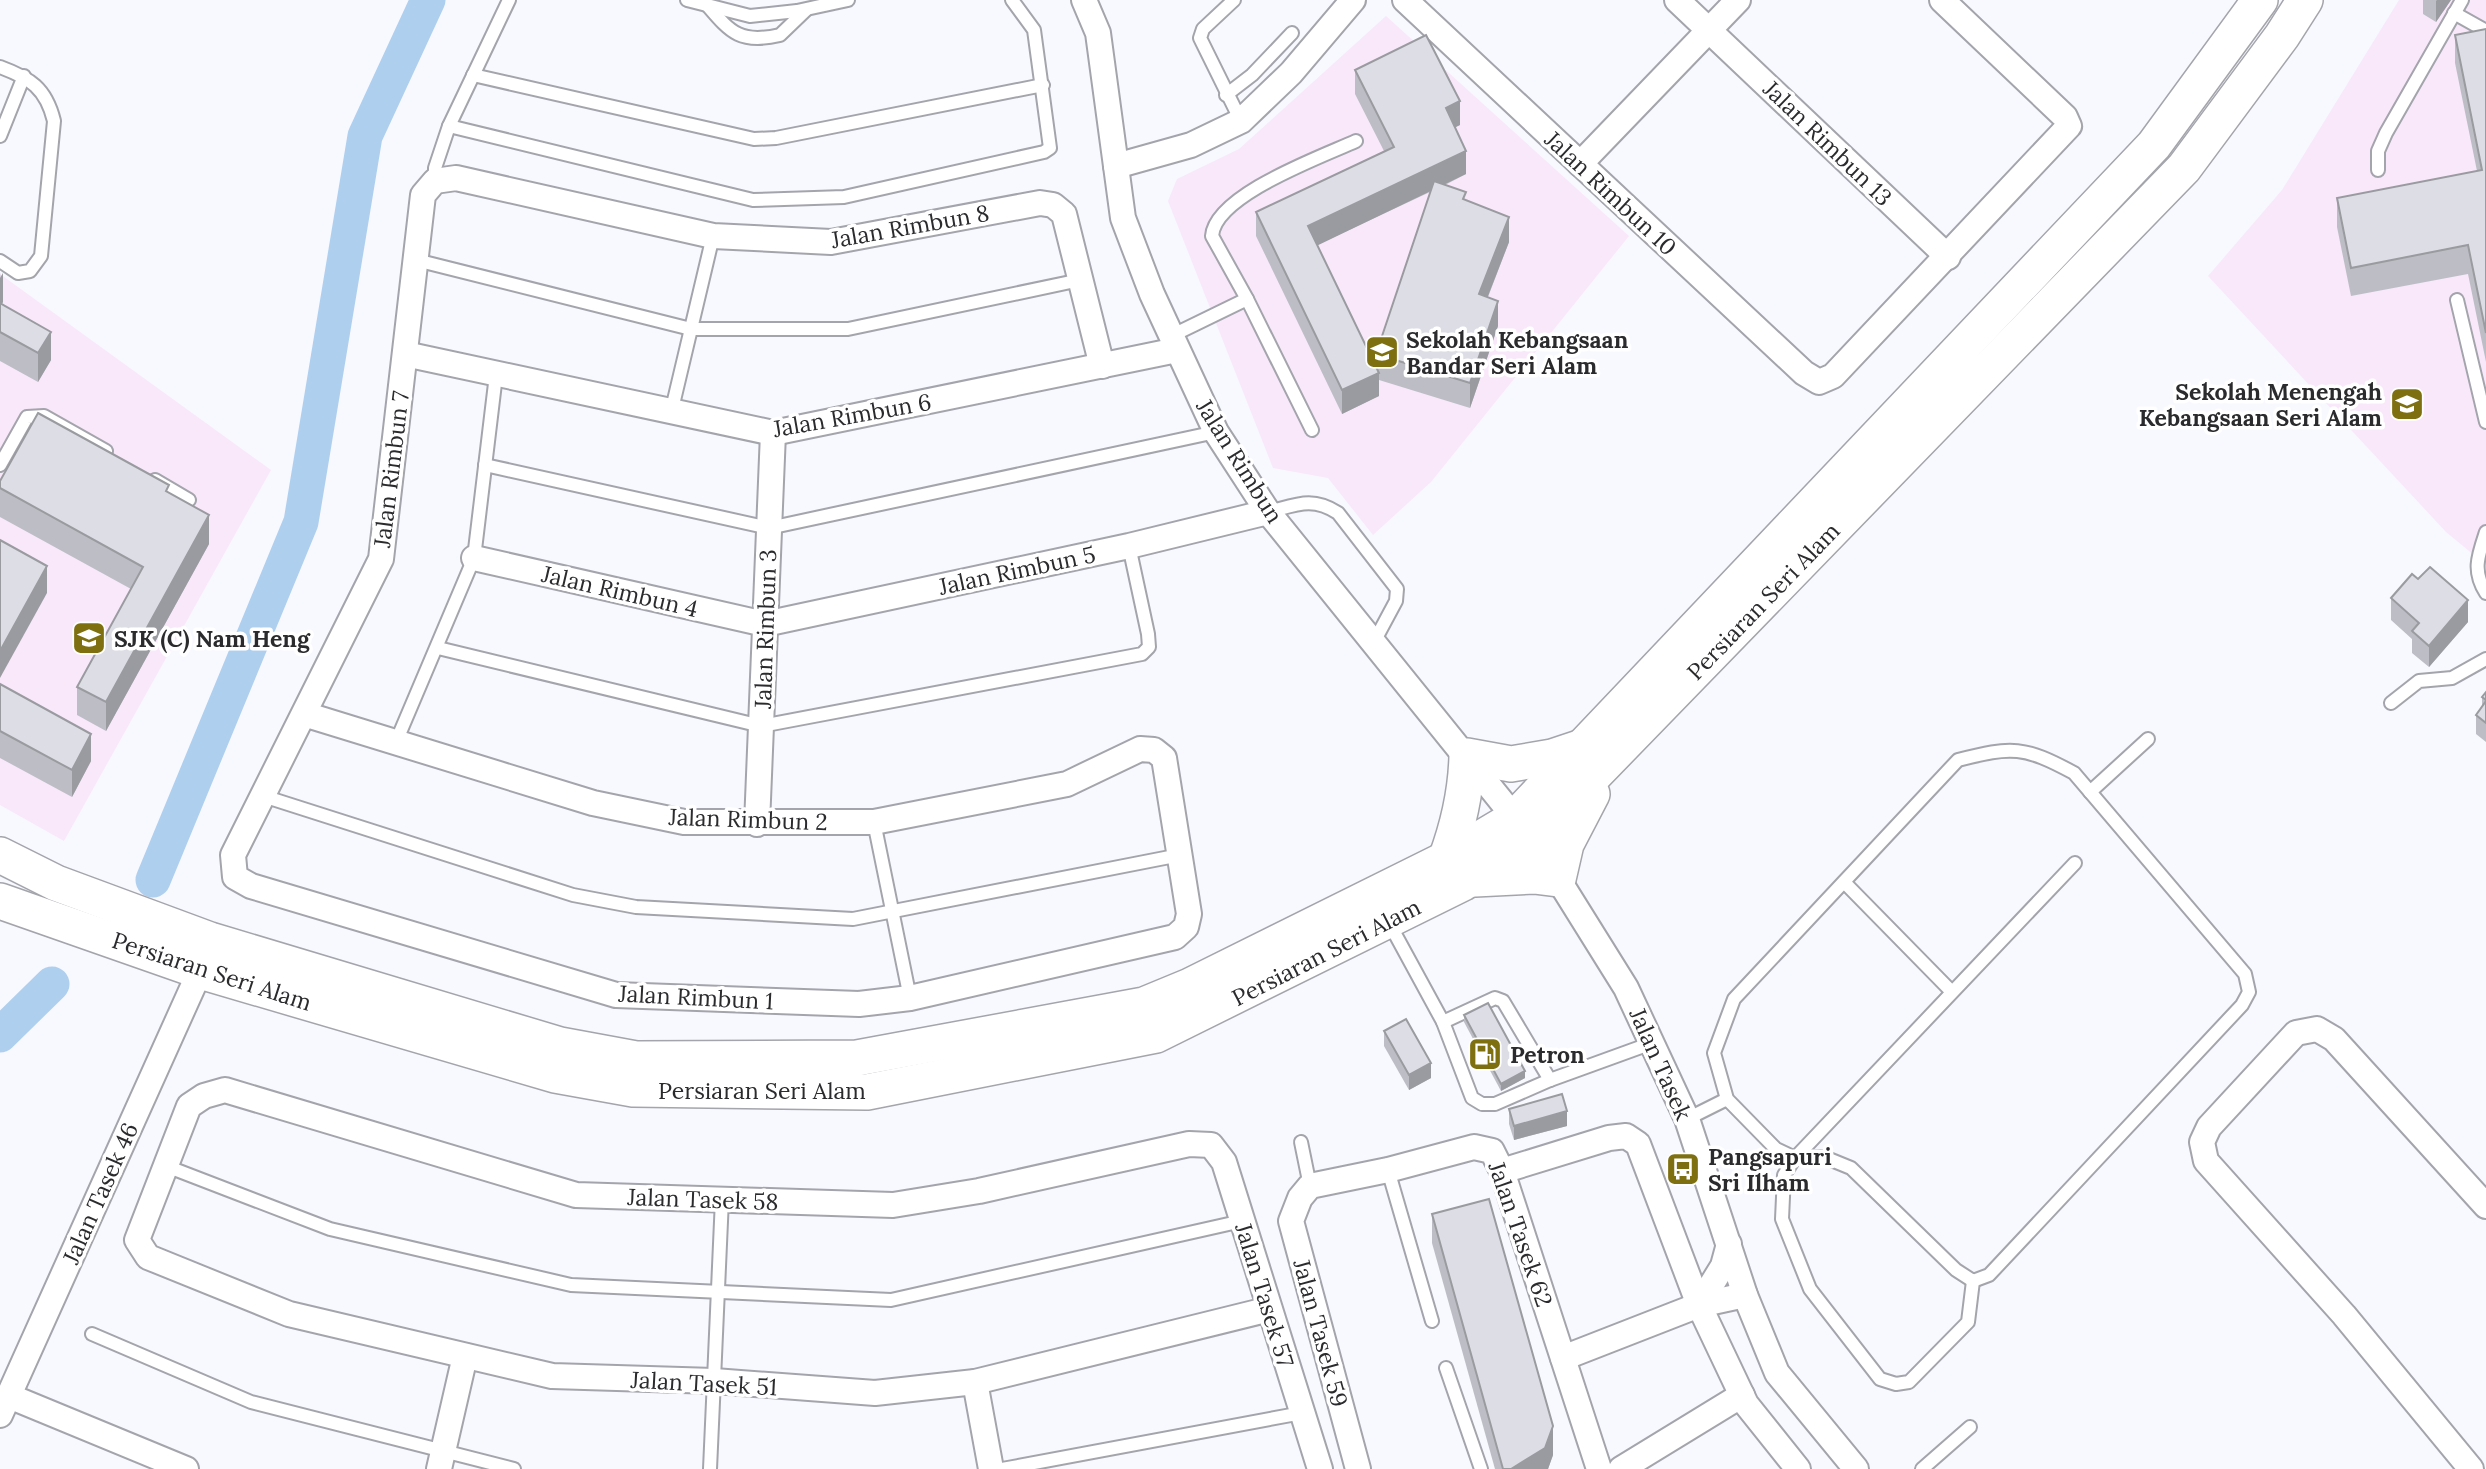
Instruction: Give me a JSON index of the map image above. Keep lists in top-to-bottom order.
{
  "streets": {
    "main road": ["Persiaran Seri Alam"],
    "street": [
      "Jalan Rimbun 13",
      "Jalan Rimbun 10",
      "Jalan Rimbun 8",
      "Jalan Rimbun 6",
      "Jalan Rimbun",
      "Jalan Rimbun 7",
      "Jalan Rimbun 5",
      "Jalan Rimbun 4",
      "Jalan Rimbun 3",
      "Jalan Rimbun 2",
      "Jalan Rimbun 1",
      "Jalan Tasek",
      "Jalan Tasek 46",
      "Jalan Tasek 58",
      "Jalan Tasek 62",
      "Jalan Tasek 57",
      "Jalan Tasek 59",
      "Jalan Tasek 51"
    ]
  },
  "crossings": [
    ["Jalan Rimbun 13", "Jalan Rimbun 10"],
    ["Jalan Rimbun 8", "Jalan Rimbun 6"],
    ["Jalan Rimbun 8", "Jalan Rimbun 7"],
    ["Jalan Rimbun 6", "Jalan Rimbun"],
    ["Jalan Rimbun 6", "Jalan Rimbun 7"],
    ["Jalan Rimbun 6", "Jalan Rimbun 3"],
    ["Jalan Rimbun", "Jalan Rimbun 5"],
    ["Jalan Rimbun", "Persiaran Seri Alam"],
    ["Jalan Rimbun", "Jalan Tasek"],
    ["Jalan Rimbun 7", "Jalan Rimbun 2"],
    ["Jalan Rimbun 7", "Jalan Rimbun 1"],
    ["Jalan Rimbun 5", "Jalan Rimbun 4"],
    ["Jalan Rimbun 5", "Jalan Rimbun 3"],
    ["Jalan Rimbun 4", "Jalan Rimbun 3"],
    ["Persiaran Seri Alam", "Jalan Tasek"],
    ["Persiaran Seri Alam", "Jalan Tasek 46"],
    ["Jalan Rimbun 3", "Jalan Rimbun 2"],
    ["Jalan Rimbun 2", "Jalan Rimbun 1"],
    ["Jalan Tasek 58", "Jalan Tasek 57"],
    ["Jalan Tasek 58", "Jalan Tasek 51"],
    ["Jalan Tasek 62", "Jalan Tasek 59"],
    ["Jalan Tasek 57", "Jalan Tasek 51"]
  ],
  "places": {
    "school or university": ["Sekolah Kebangsaan Bandar Seri Alam", "Sekolah Menengah Kebangsaan Seri Alam", "SJK (C) Nam Heng"],
    "fuel station": ["Petron"],
    "bus stop": ["Pangsapuri Sri Ilham"]
  }
}
